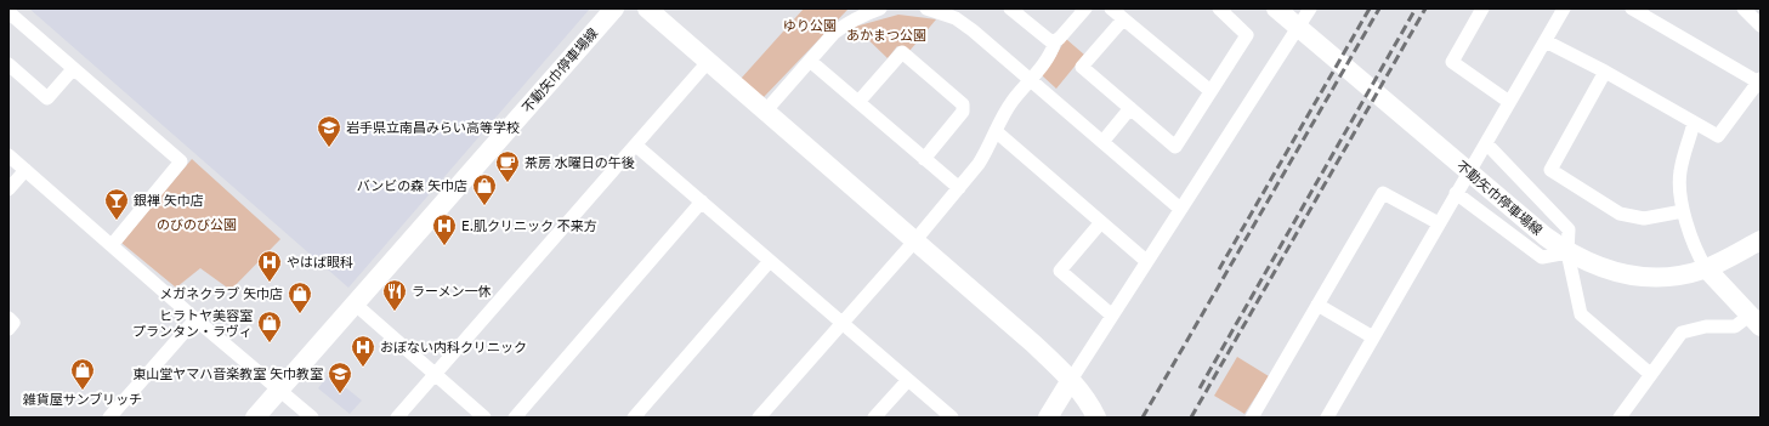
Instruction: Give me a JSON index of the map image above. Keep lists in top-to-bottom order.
{
  "streets": {
    "main road": ["不動矢巾停車場線"]
  },
  "parks": ["ゆり公園", "あかまつ公園", "のびのび公園"],
  "places": {
    "school or university": ["岩手県立南昌みらい高等学校", "東山堂ヤマハ音楽教室 矢巾教室"],
    "cafe": ["茶房 水曜日の午後"],
    "shop": [
      "バンビの森 矢巾店",
      "メガネクラブ 矢巾店",
      "ヒラトヤ美容室 プランタン・ラヴィ",
      "雑貨屋サンブリッチ"
    ],
    "bar": ["銀禅 矢巾店"],
    "hospital": ["E.肌クリニック 不来方", "やはば眼科", "おぼない内科クリニック"],
    "restaurant": ["ラーメン一休"]
  }
}
